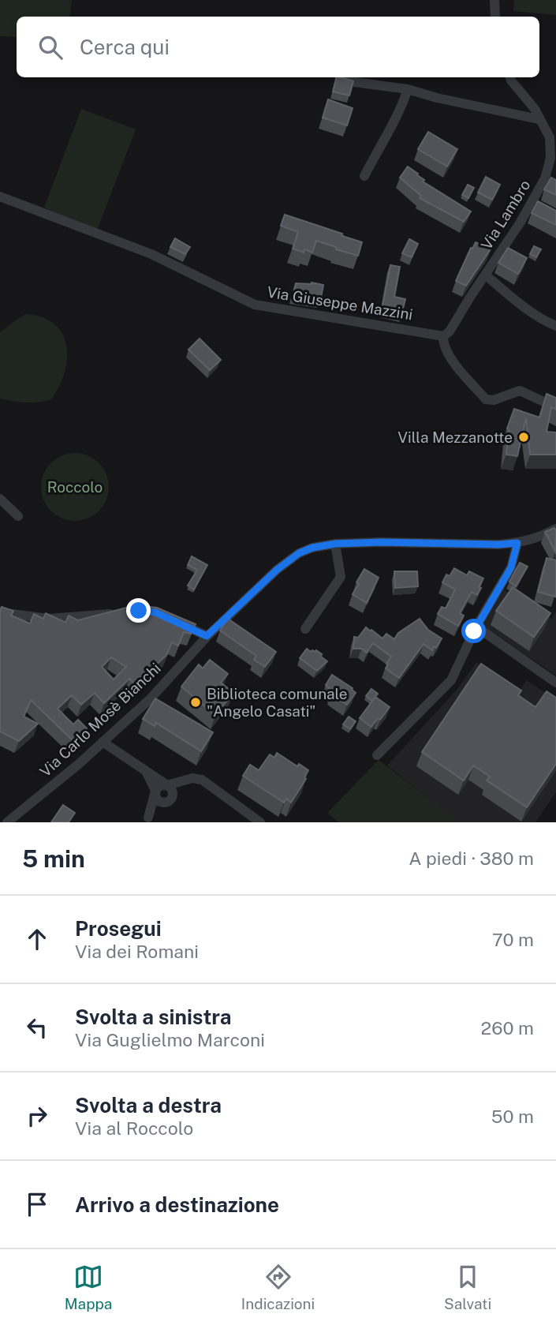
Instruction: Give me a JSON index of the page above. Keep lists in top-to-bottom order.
{
  "streets": {
    "street": ["Via Lambro", "Via Giuseppe Mazzini", "Via Carlo Mosè Bianchi"]
  },
  "crossings": [
    ["Via Lambro", "Via Giuseppe Mazzini"]
  ],
  "parks": ["Roccolo"],
  "places": ["Villa Mezzanotte", "Biblioteca comunale \"Angelo Casati\""],
  "page": {
    "search": "Cerca qui",
    "heading": ["5 min", "A piedi · 380 m"],
    "list": [
      ["Prosegui", "Via dei Romani", "70 m"],
      ["Svolta a sinistra", "Via Guglielmo Marconi", "260 m"],
      ["Svolta a destra", "Via al Roccolo", "50 m"],
      "Arrivo a destinazione"
    ],
    "nav": ["Mappa", "Indicazioni", "Salvati"]
  }
}
